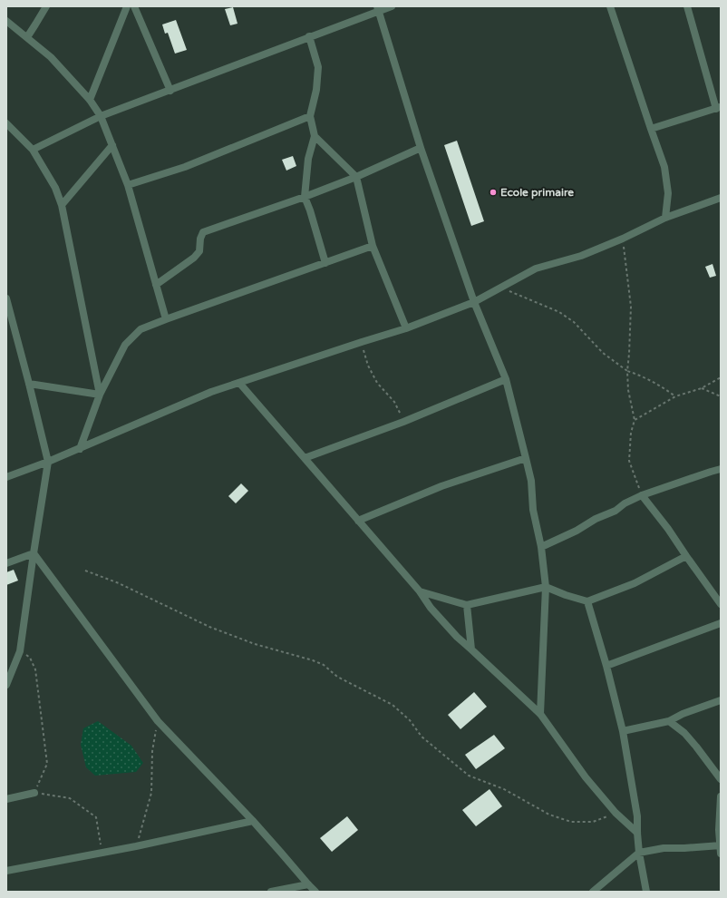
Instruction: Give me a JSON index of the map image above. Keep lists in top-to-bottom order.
{
  "places": ["Ecole primaire"]
}
